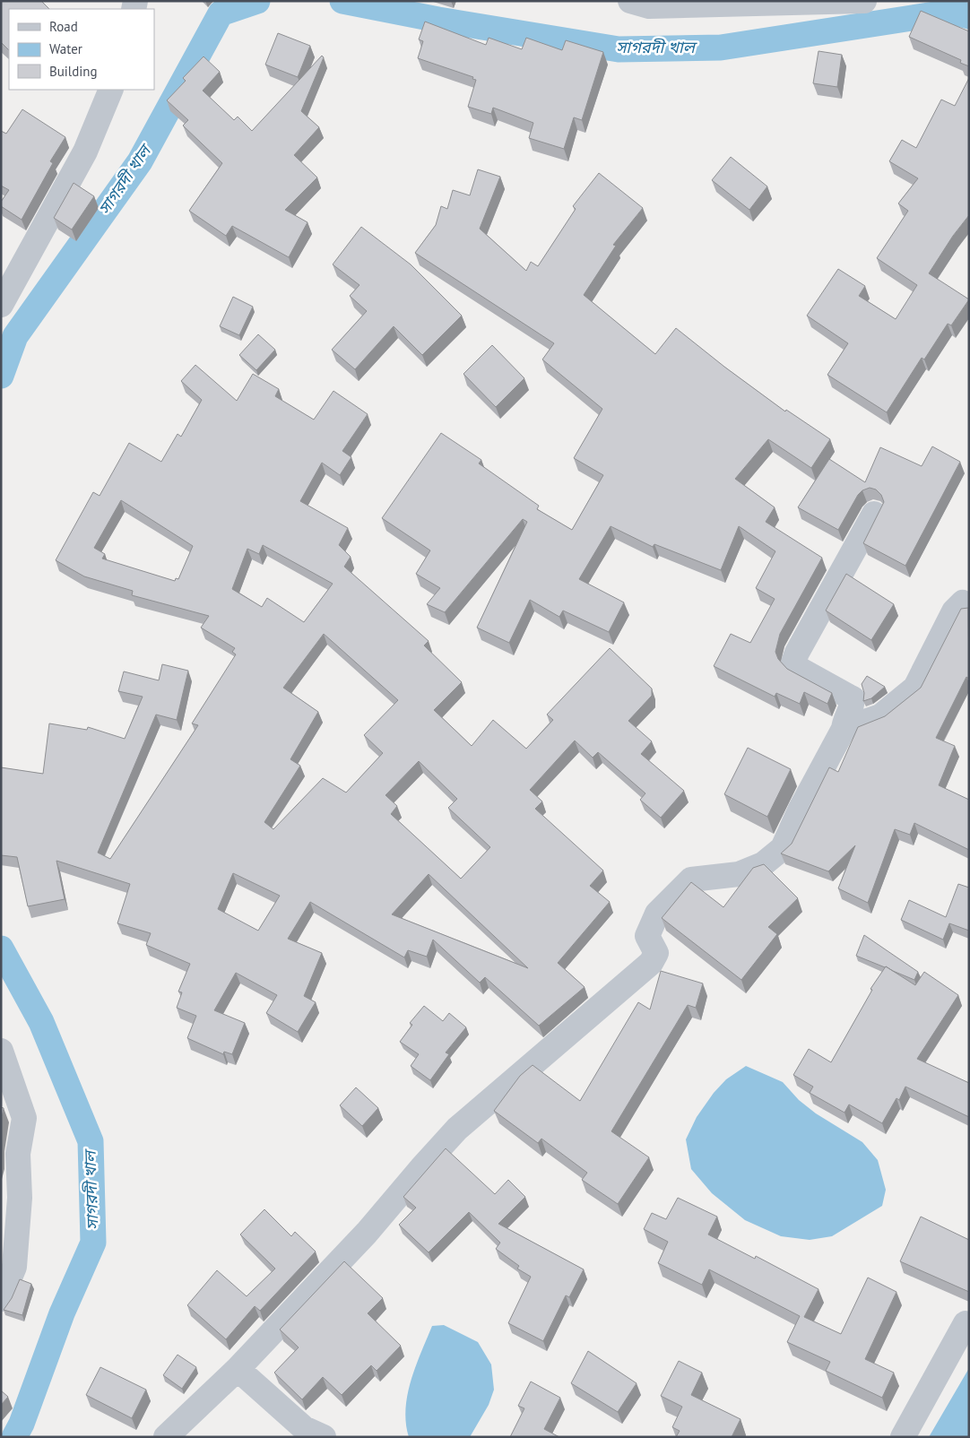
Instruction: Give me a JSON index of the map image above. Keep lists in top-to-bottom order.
{
  "water": ["সাগরদী খাল"],
  "legend": ["Road", "Water", "Building"]
}
